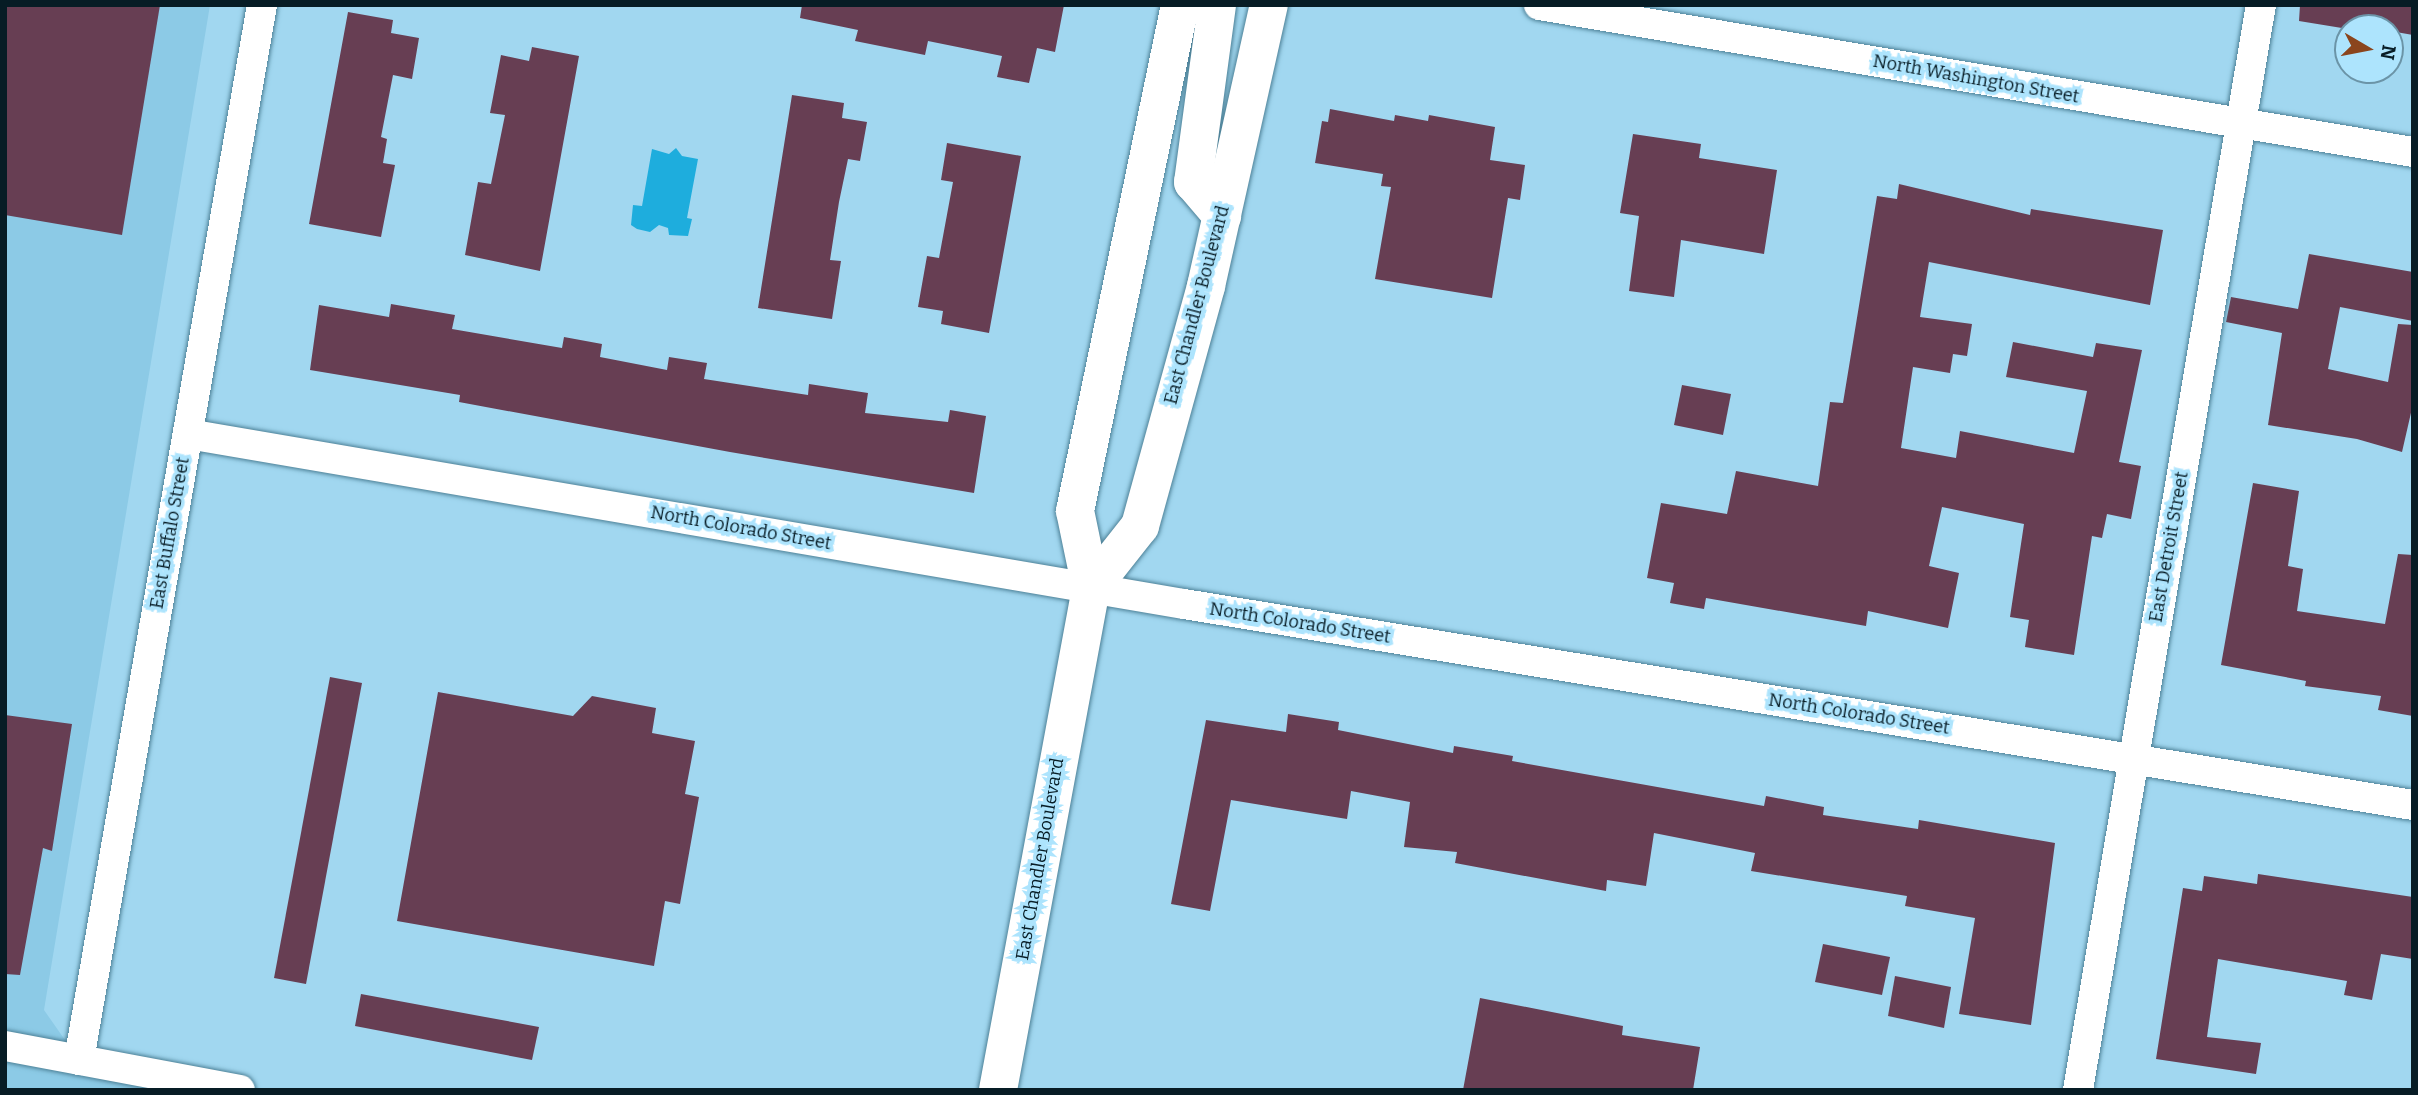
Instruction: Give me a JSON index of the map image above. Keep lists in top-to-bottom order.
{
  "streets": {
    "main road": ["East Chandler Boulevard"],
    "street": [
      "North Washington Street",
      "North Colorado Street",
      "East Buffalo Street",
      "East Detroit Street"
    ]
  },
  "crossings": [
    ["North Washington Street", "East Detroit Street"],
    ["East Chandler Boulevard", "North Colorado Street"],
    ["North Colorado Street", "East Buffalo Street"],
    ["North Colorado Street", "East Detroit Street"]
  ],
  "north": "right"
}
